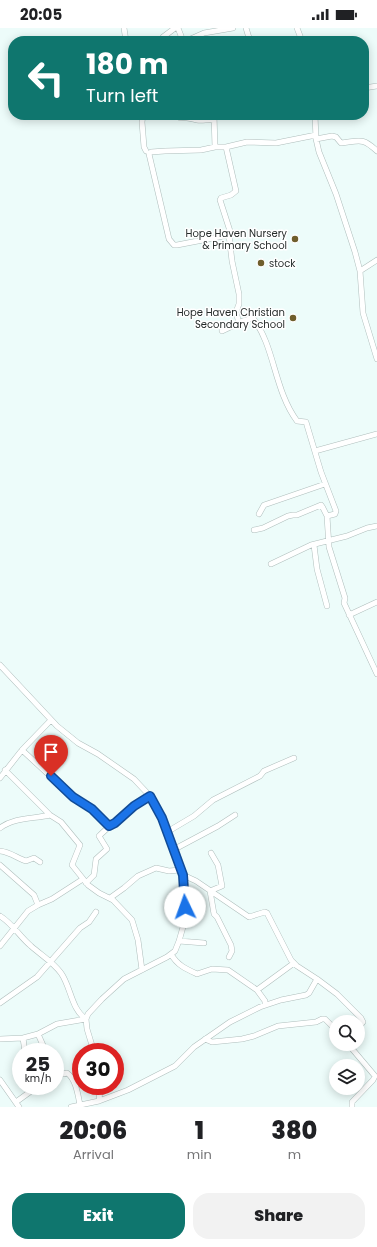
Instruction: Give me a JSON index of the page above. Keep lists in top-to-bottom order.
{
  "places": ["Hope Haven Nursery & Primary School", "stock", "Hope Haven Christian Secondary School"],
  "page": {
    "status": "20:05",
    "turn": ["180 m", "Turn left"],
    "speed": "25 km/h",
    "limit": "30",
    "eta": [
      "20:06",
      "Arrival",
      "1",
      "min",
      "380",
      "m"
    ],
    "buttons": ["Exit", "Share"]
  }
}
